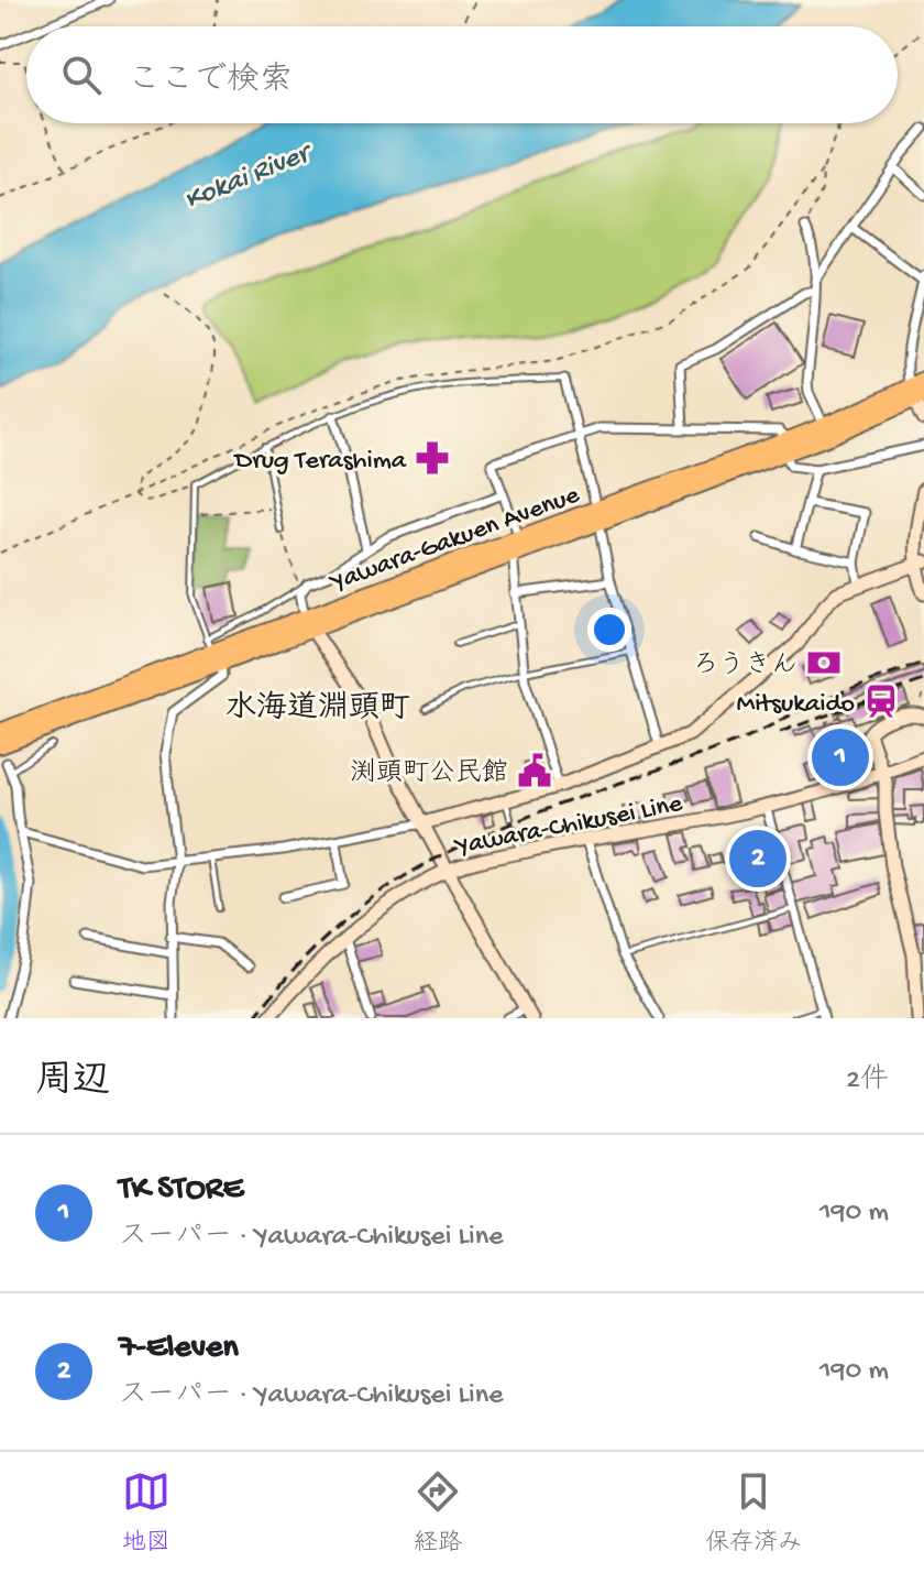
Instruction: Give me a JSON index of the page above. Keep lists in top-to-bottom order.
{
  "streets": {
    "highway": ["Yawara-Gakuen Avenue"],
    "street": ["Yawara-Chikusei Line"]
  },
  "districts": ["水海道淵頭町"],
  "water": ["Kokai River"],
  "places": {
    "pharmacy": ["Drug Terashima"],
    "bank": ["ろうきん"],
    "station": ["Mitsukaido"],
    "public building": ["渕頭町公民館"]
  },
  "page": {
    "search": "ここで検索",
    "pins": ["1", "2"],
    "heading": ["周辺", "2件"],
    "list": [
      {
        "mark": "1",
        "name": "TK STORE",
        "note": "スーパー · Yawara-Chikusei Line",
        "value": "190 m"
      },
      {
        "mark": "2",
        "name": "7-Eleven",
        "note": "スーパー · Yawara-Chikusei Line",
        "value": "190 m"
      }
    ],
    "nav": ["地図", "経路", "保存済み"]
  }
}
